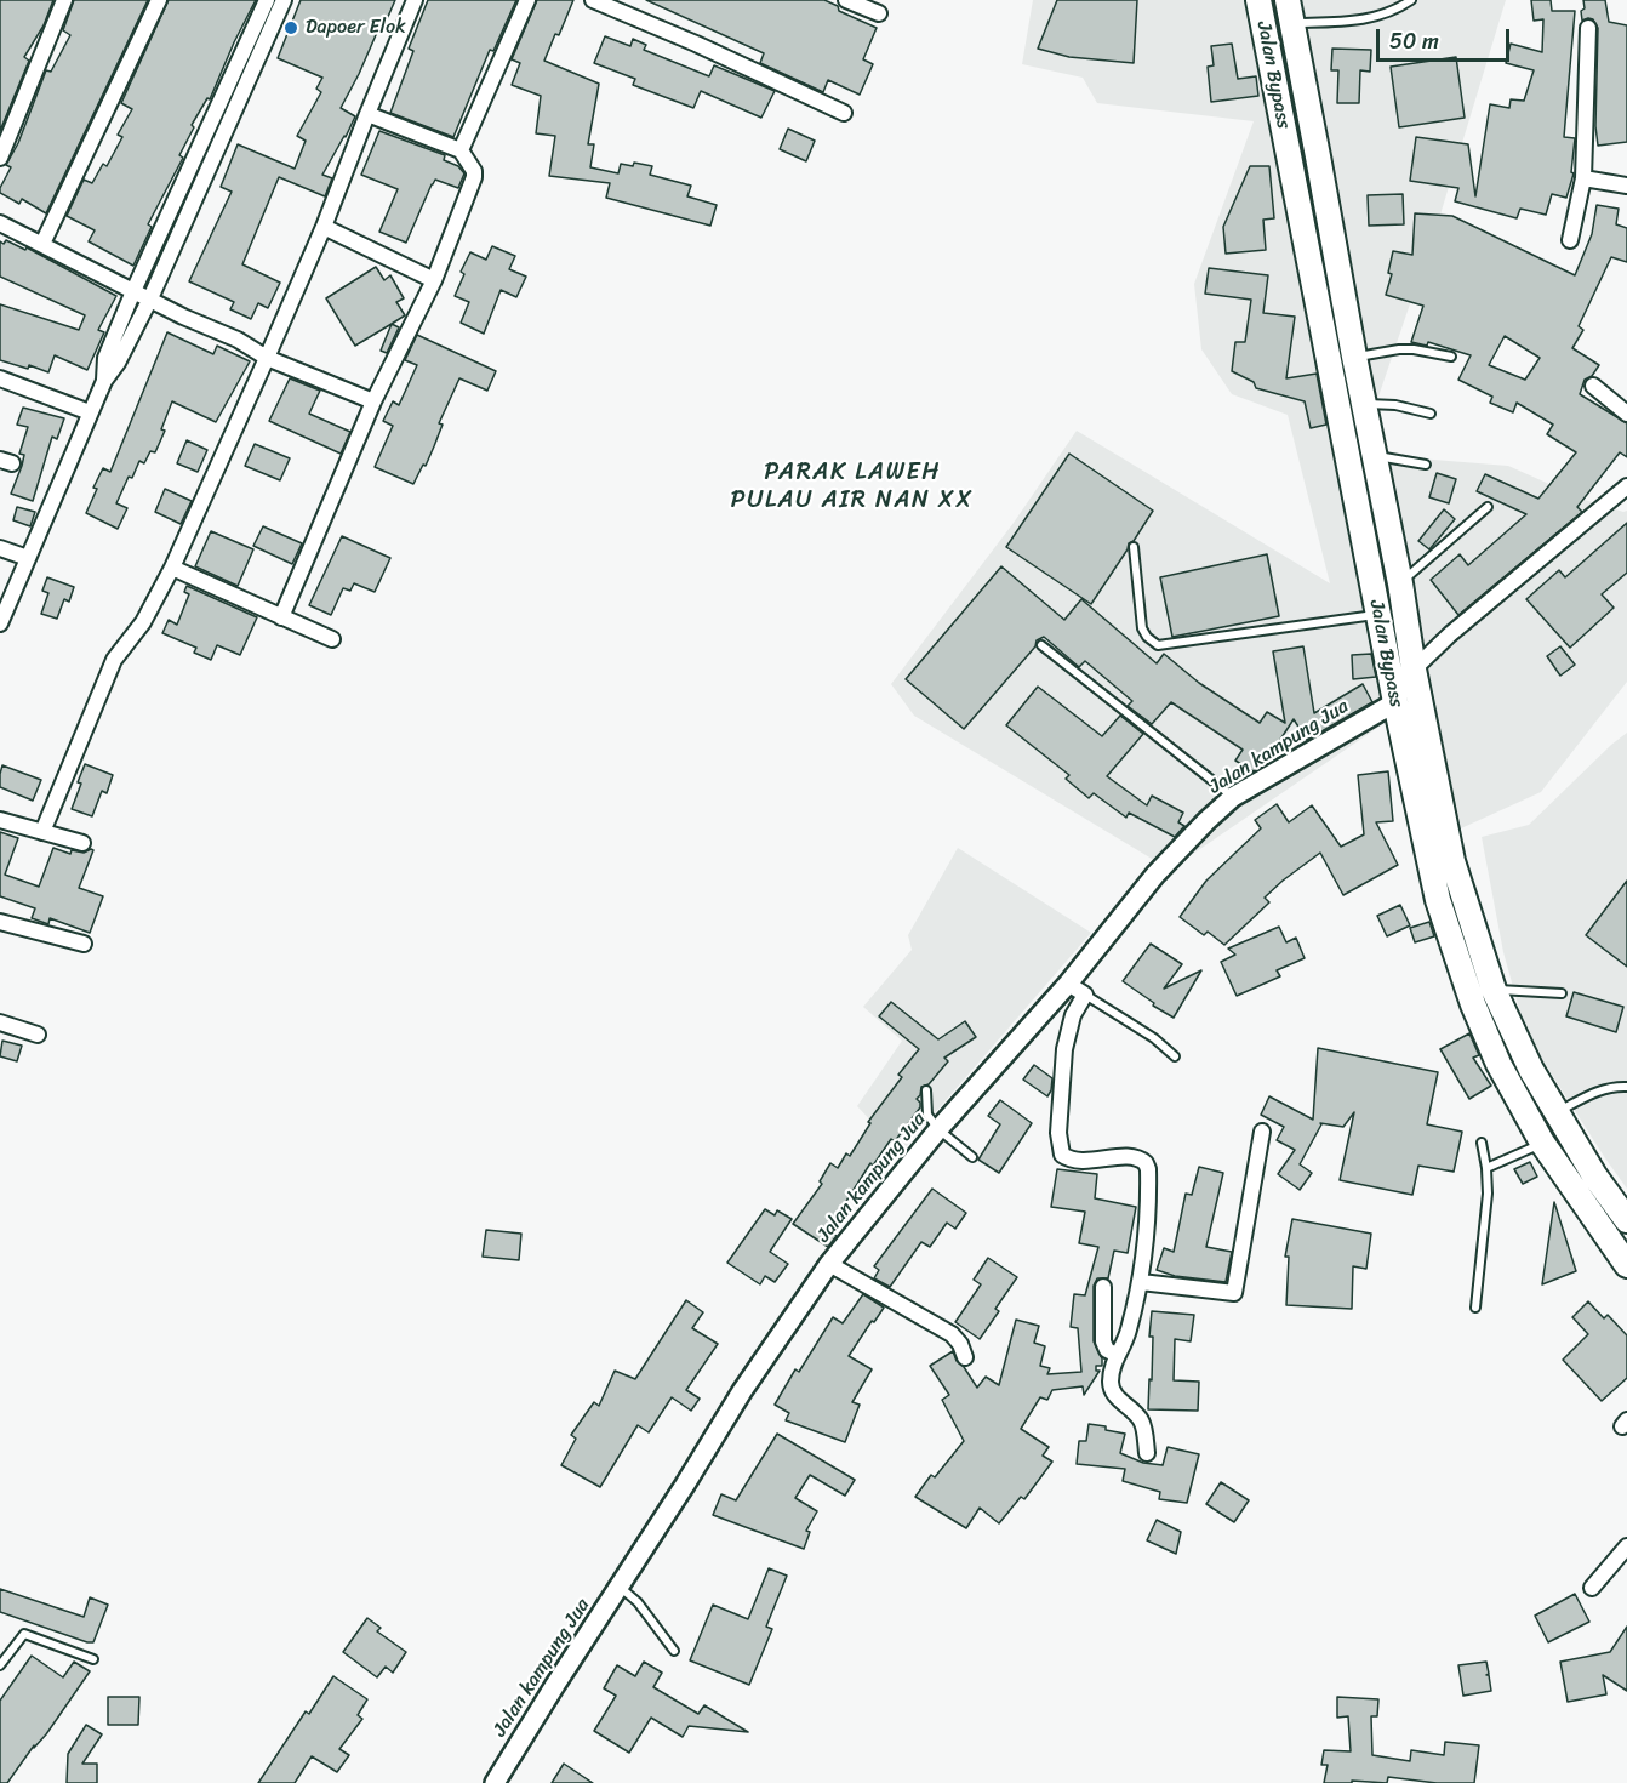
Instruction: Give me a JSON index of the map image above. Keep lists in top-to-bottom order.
{
  "streets": {
    "highway": ["Jalan Bypass"],
    "street": ["Jalan kampung Jua"]
  },
  "crossings": [
    ["Jalan Bypass", "Jalan kampung Jua"]
  ],
  "districts": ["PARAK LAWEH PULAU AIR NAN XX"],
  "places": ["Dapoer Elok"],
  "scale_bar": "50 m"
}
